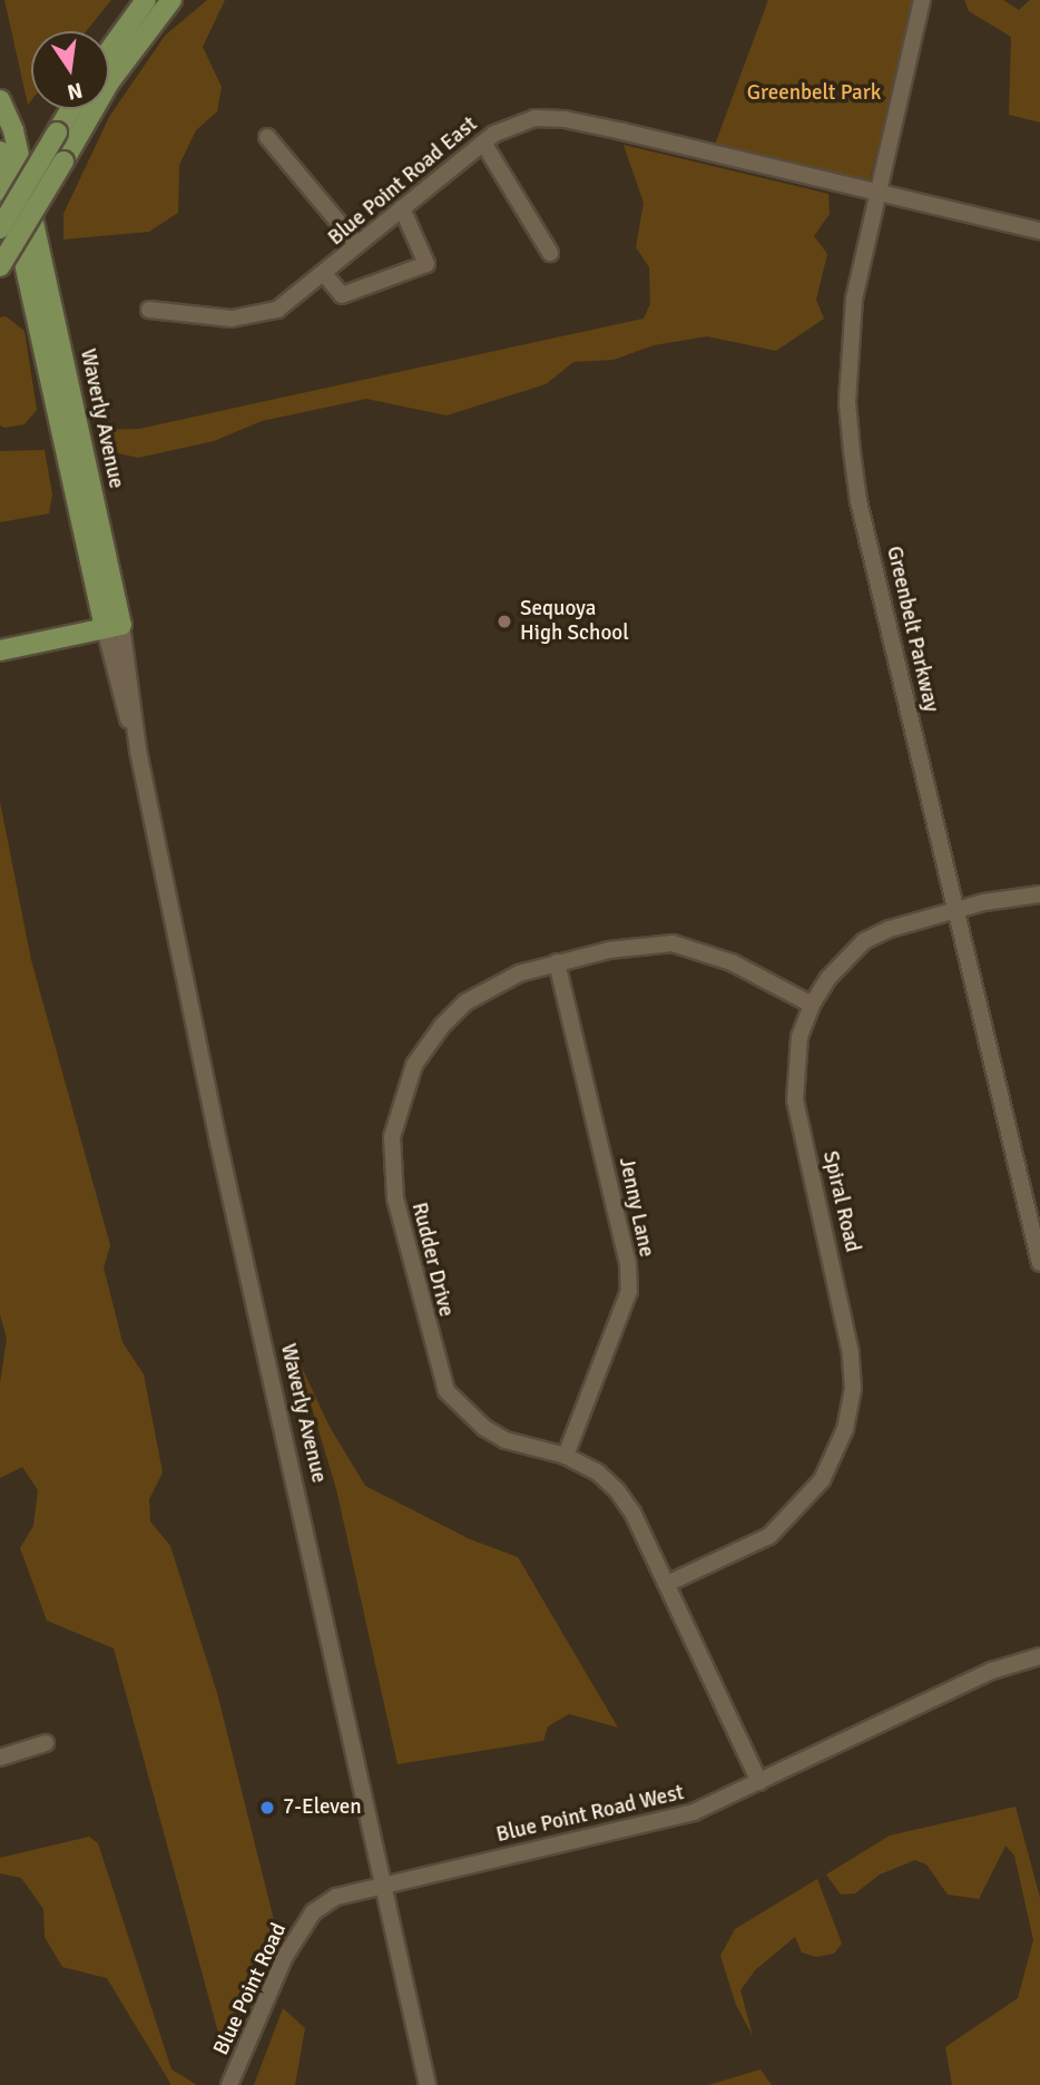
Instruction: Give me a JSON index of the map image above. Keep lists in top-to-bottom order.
{
  "streets": {
    "main road": ["Waverly Avenue"],
    "street": [
      "Blue Point Road East",
      "Greenbelt Parkway",
      "Spiral Road",
      "Jenny Lane",
      "Rudder Drive",
      "Blue Point Road West",
      "Blue Point Road"
    ]
  },
  "crossings": [
    ["Blue Point Road East", "Greenbelt Parkway"],
    ["Waverly Avenue", "Blue Point Road West"],
    ["Greenbelt Parkway", "Spiral Road"],
    ["Spiral Road", "Rudder Drive"],
    ["Jenny Lane", "Rudder Drive"],
    ["Rudder Drive", "Blue Point Road West"],
    ["Blue Point Road West", "Blue Point Road"]
  ],
  "parks": ["Greenbelt Park"],
  "places": ["Sequoya High School", "7-Eleven"],
  "north": "bottom"
}
